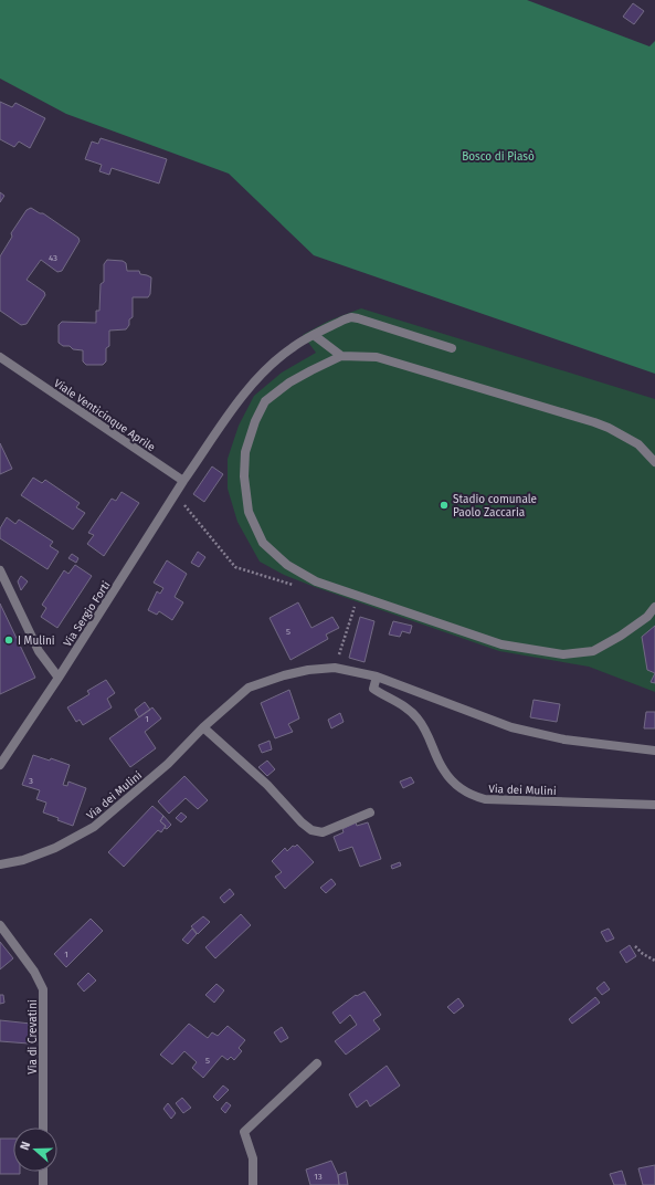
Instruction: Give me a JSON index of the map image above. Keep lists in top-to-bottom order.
{
  "streets": {
    "street": [
      "Viale Venticinque Aprile",
      "Via Sergio Forti",
      "Via dei Mulini",
      "Via di Crevatini"
    ]
  },
  "parks": ["Bosco di Piasò"],
  "places": ["Stadio comunale Paolo Zaccaria", "I Mulini"],
  "house_numbers": [
    "43",
    "5",
    "1",
    "3",
    "1",
    "5",
    "13"
  ],
  "north": "left"
}
